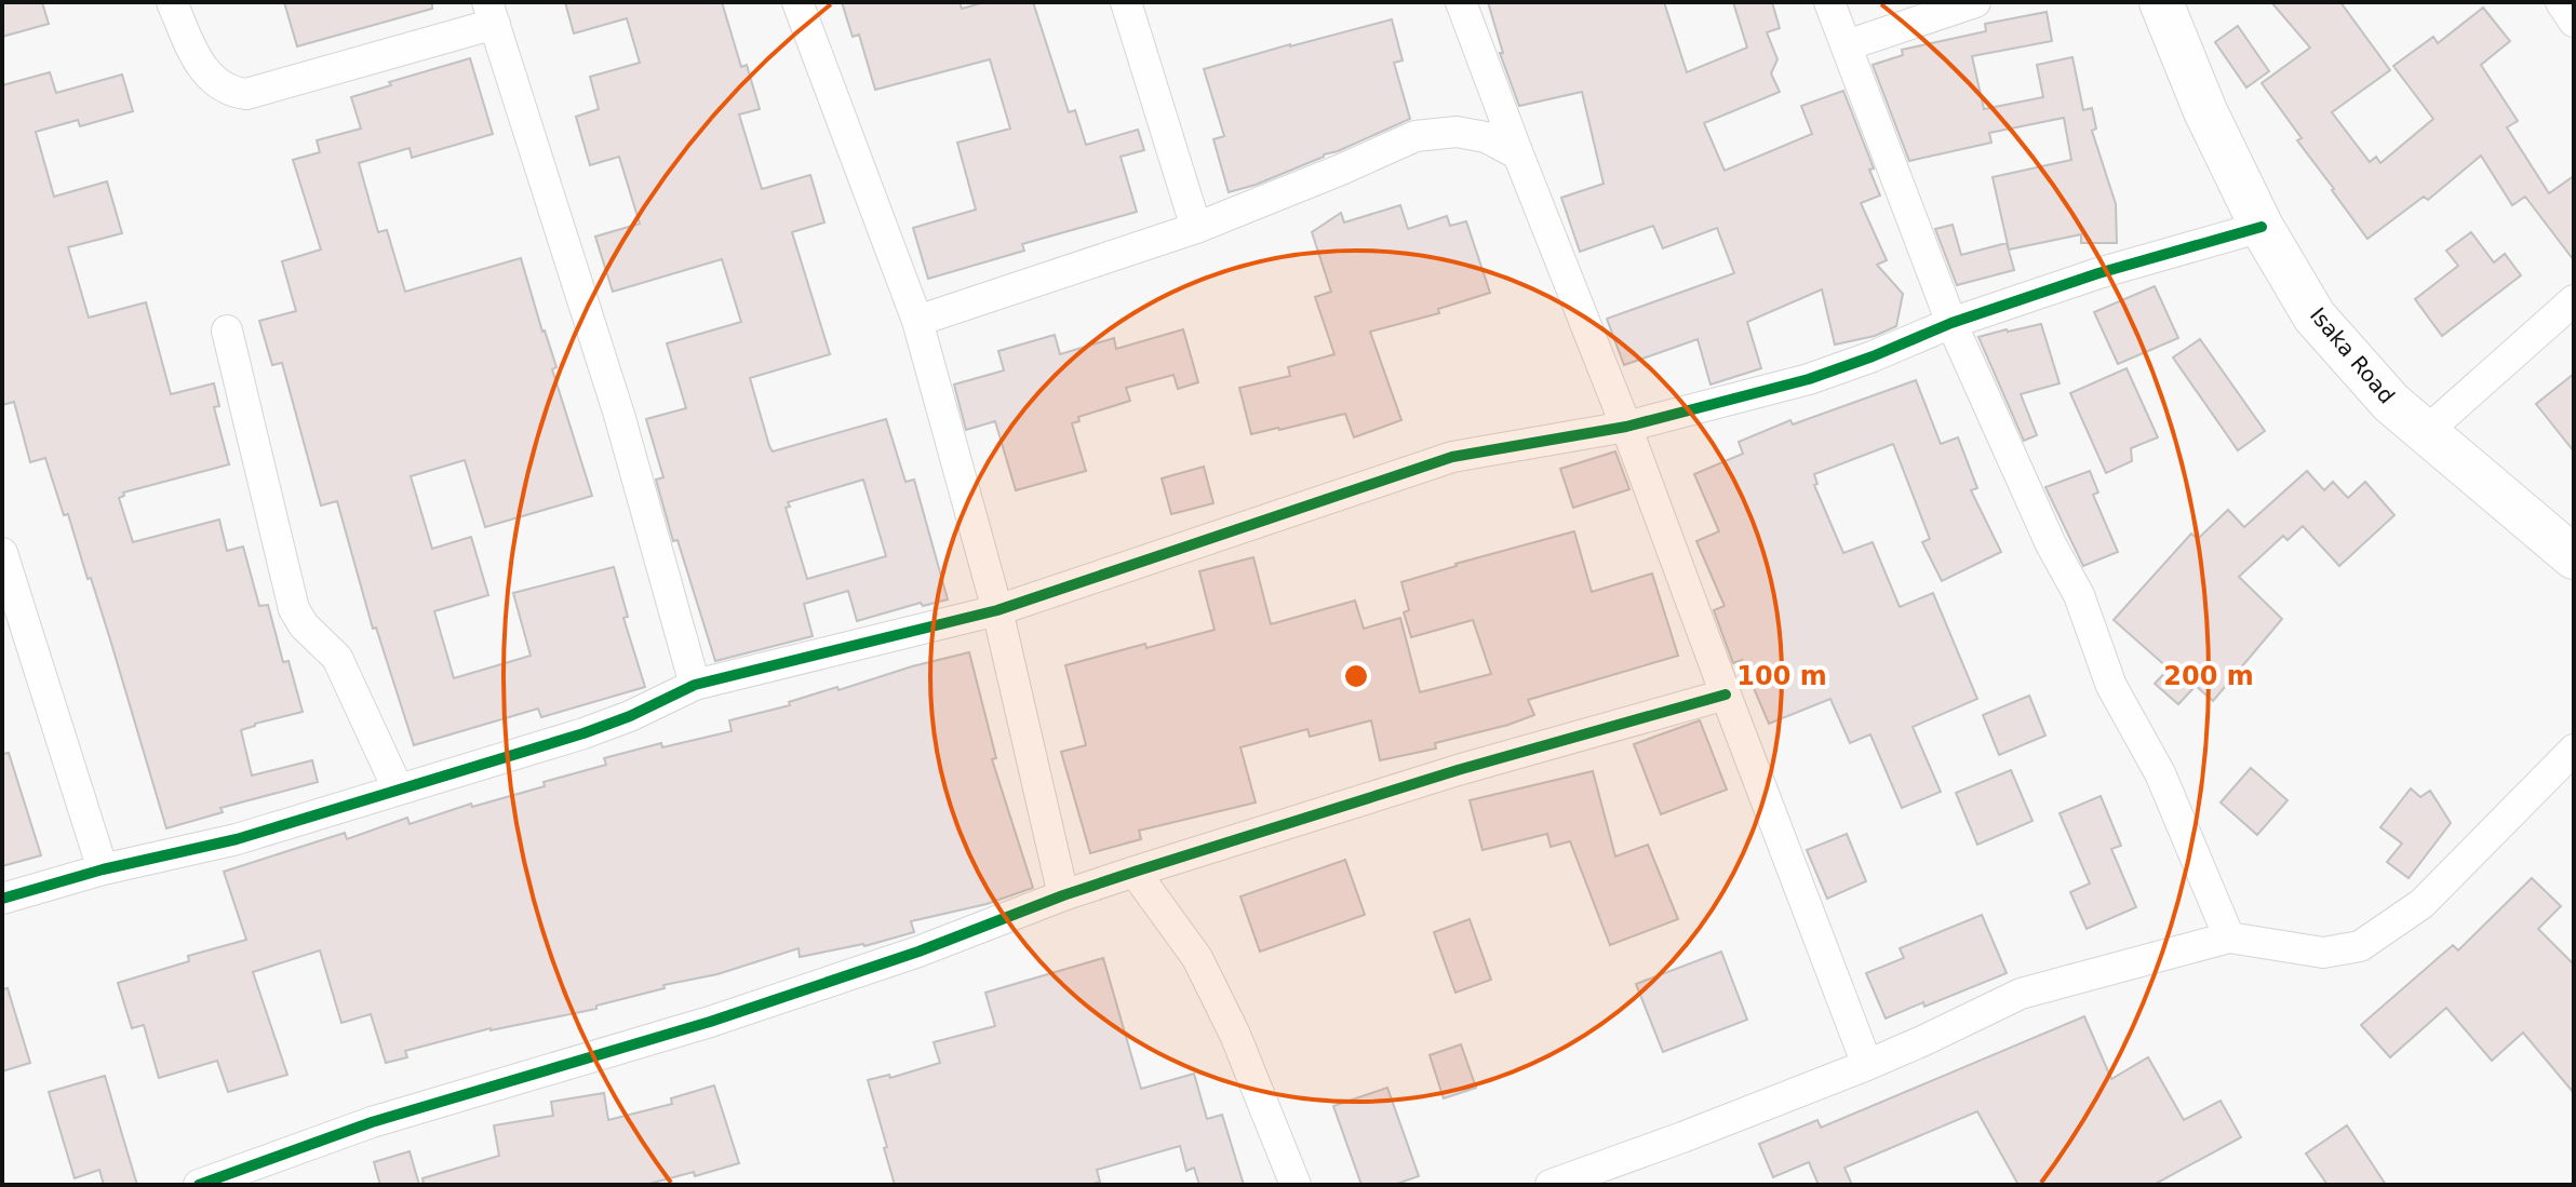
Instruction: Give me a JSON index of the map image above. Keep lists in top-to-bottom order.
{
  "streets": {
    "street": ["Isaka Road"]
  },
  "rings": ["100 m", "200 m"]
}
